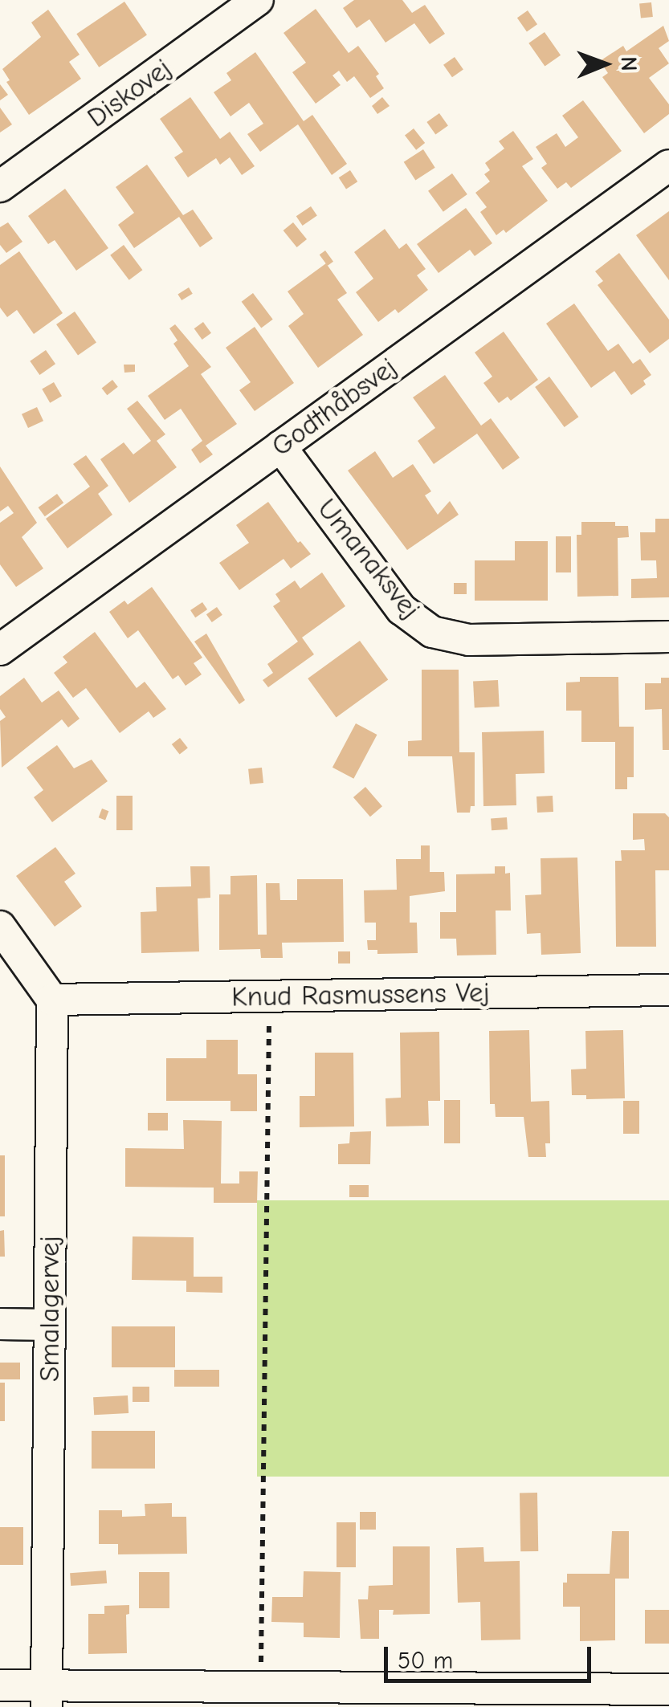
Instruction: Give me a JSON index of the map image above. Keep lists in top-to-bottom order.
{
  "streets": {
    "street": [
      "Diskovej",
      "Godthåbsvej",
      "Umanaksvej",
      "Knud Rasmussens Vej",
      "Smalagervej"
    ]
  },
  "crossings": [
    ["Godthåbsvej", "Umanaksvej"],
    ["Knud Rasmussens Vej", "Smalagervej"]
  ],
  "scale_bar": "50 m",
  "north": "right"
}
